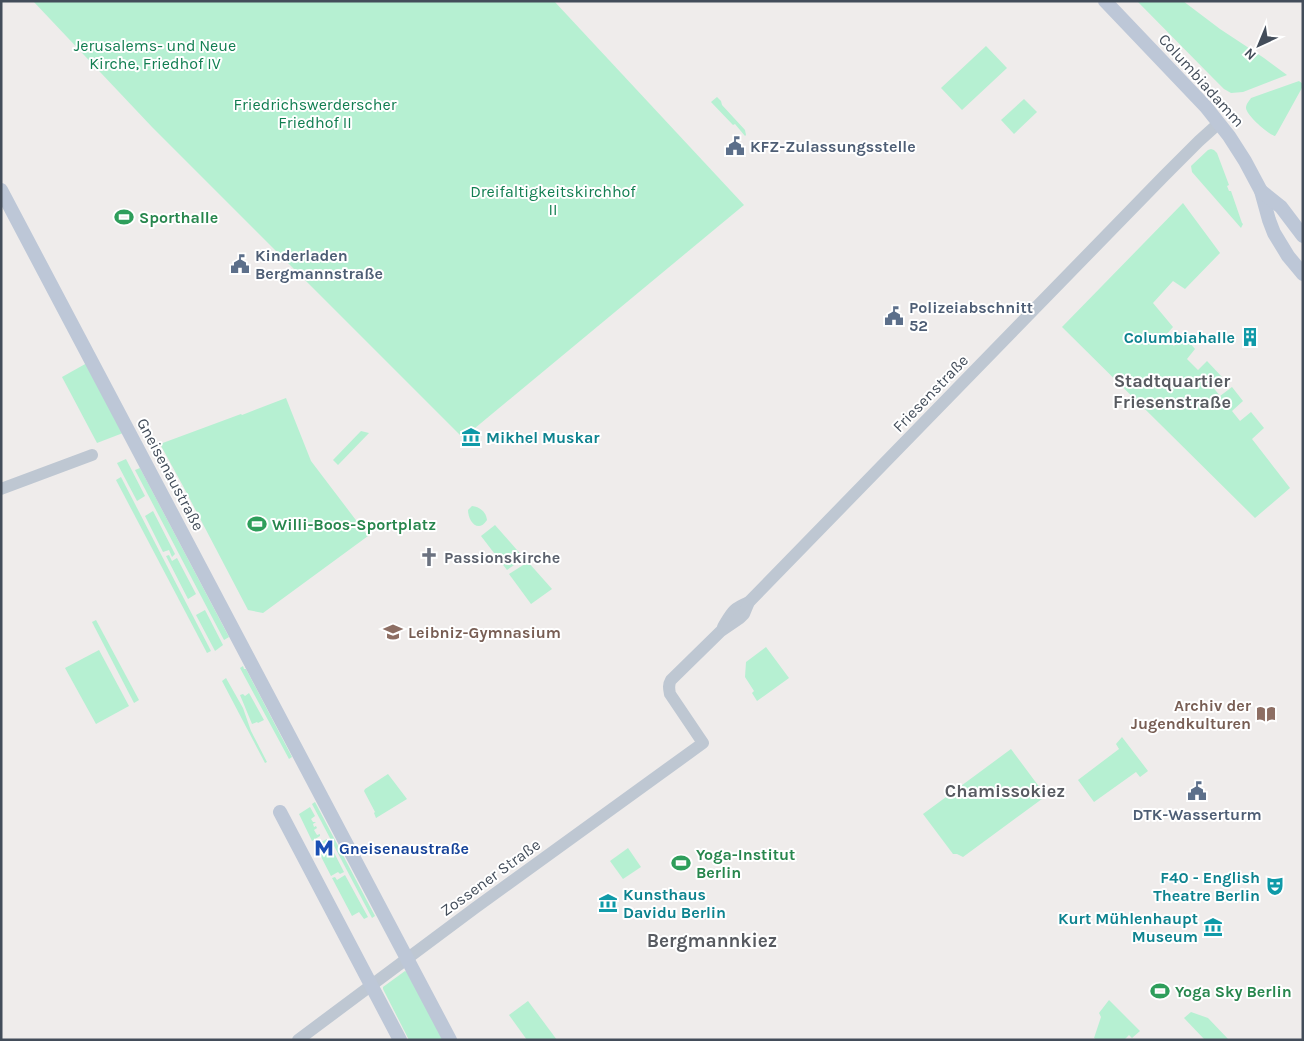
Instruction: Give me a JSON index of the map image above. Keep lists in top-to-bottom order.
{
  "streets": {
    "main road": ["Columbiadamm", "Gneisenaustraße"],
    "street": ["Friesenstraße", "Zossener Straße"]
  },
  "crossings": [
    ["Columbiadamm", "Friesenstraße"],
    ["Friesenstraße", "Zossener Straße"],
    ["Gneisenaustraße", "Zossener Straße"]
  ],
  "districts": ["Stadtquartier Friesenstraße", "Chamissokiez", "Bergmannkiez"],
  "parks": ["Jerusalems- und Neue Kirche, Friedhof IV", "Friedrichswerderscher Friedhof II", "Dreifaltigkeitskirchhof II"],
  "places": {
    "public building": [
      "KFZ-Zulassungsstelle",
      "Kinderladen Bergmannstraße",
      "Polizeiabschnitt 52",
      "DTK-Wasserturm"
    ],
    "sports": [
      "Sporthalle",
      "Willi-Boos-Sportplatz",
      "Yoga-Institut Berlin",
      "Yoga Sky Berlin"
    ],
    "building": ["Columbiahalle"],
    "museum": ["Mikhel Muskar", "Kunsthaus Davidu Berlin", "Kurt Mühlenhaupt Museum"],
    "church": ["Passionskirche"],
    "school or university": ["Leibniz-Gymnasium"],
    "library": ["Archiv der Jugendkulturen"],
    "metro station": ["Gneisenaustraße"],
    "theatre": ["F40 - English Theatre Berlin"]
  },
  "north": "bottom left"
}
